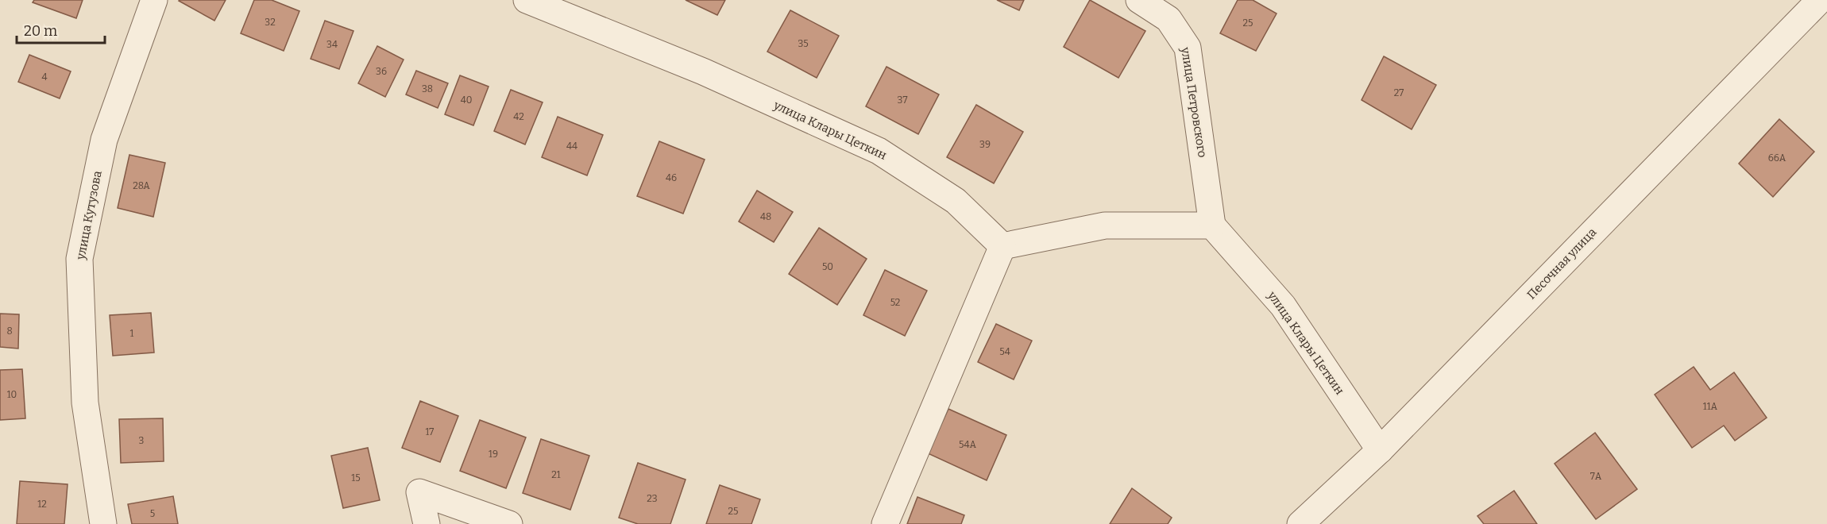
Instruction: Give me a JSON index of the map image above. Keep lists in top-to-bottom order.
{
  "streets": {
    "street": [
      "улица Петровского",
      "улица Клары Цеткин",
      "улица Кутузова",
      "Песочная улица"
    ]
  },
  "crossings": [
    ["улица Петровского", "улица Клары Цеткин"],
    ["улица Клары Цеткин", "Песочная улица"]
  ],
  "house_numbers": [
    "32",
    "25",
    "35",
    "34",
    "36",
    "4",
    "38",
    "27",
    "40",
    "37",
    "42",
    "39",
    "44",
    "66А",
    "46",
    "28А",
    "48",
    "50",
    "52",
    "8",
    "1",
    "54",
    "10",
    "11А",
    "17",
    "3",
    "54А",
    "19",
    "21",
    "7А",
    "15",
    "23",
    "12",
    "25",
    "5"
  ],
  "scale_bar": "20 m"
}
